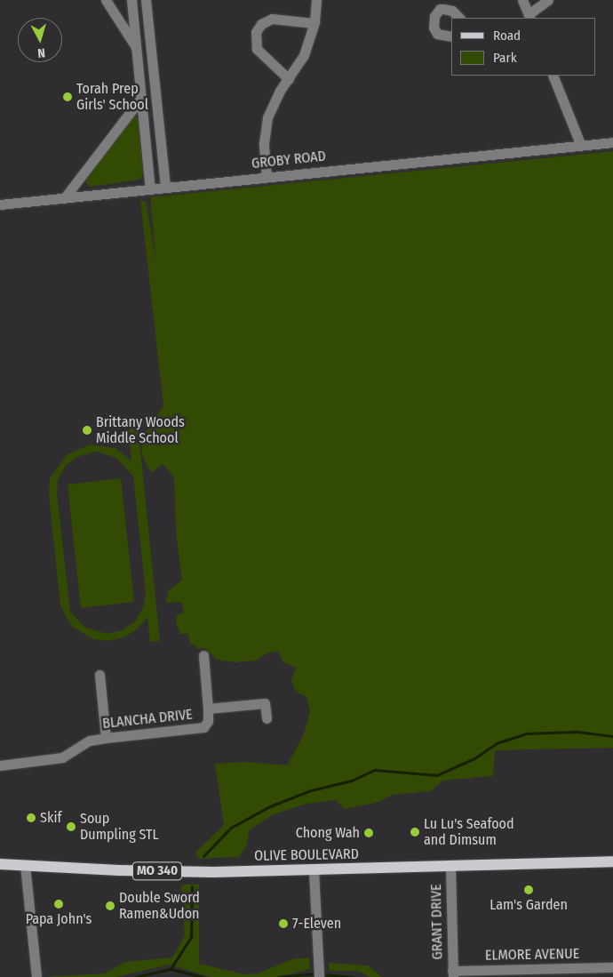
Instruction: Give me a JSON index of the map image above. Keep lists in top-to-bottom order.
{
  "streets": {
    "main road": ["OLIVE BOULEVARD", "MO 340"],
    "street": [
      "GROBY ROAD",
      "BLANCHA DRIVE",
      "GRANT DRIVE",
      "ELMORE AVENUE"
    ]
  },
  "crossings": [
    ["OLIVE BOULEVARD", "GRANT DRIVE"],
    ["GRANT DRIVE", "ELMORE AVENUE"]
  ],
  "places": [
    "Torah Prep Girls' School",
    "Brittany Woods Middle School",
    "Skif",
    "Soup Dumpling STL",
    "Lu Lu's Seafood and Dimsum",
    "Chong Wah",
    "Lam's Garden",
    "Papa John's",
    "Double Sword Ramen&Udon",
    "7-Eleven"
  ],
  "legend": ["Road", "Park"],
  "north": "bottom"
}
